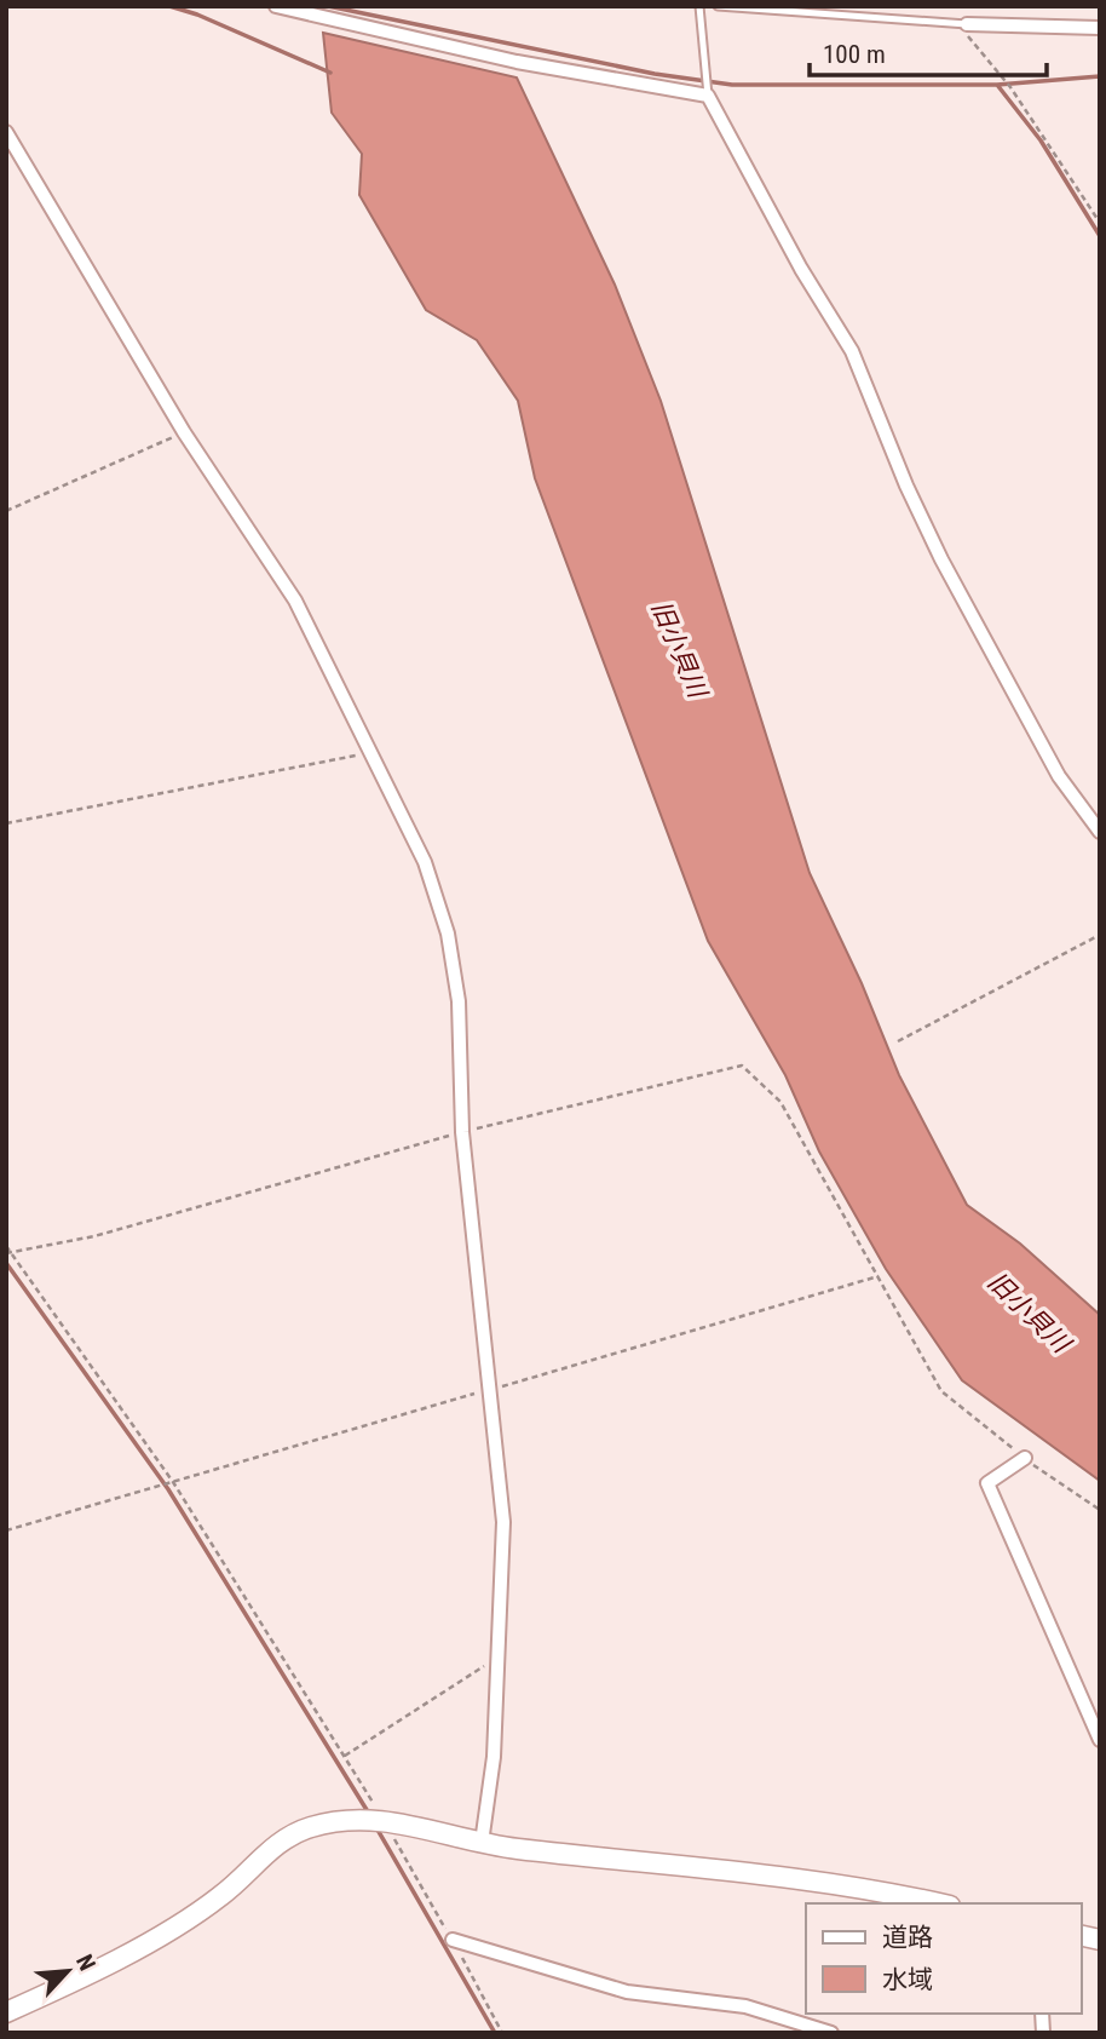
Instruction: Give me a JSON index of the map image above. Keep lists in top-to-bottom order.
{
  "water": ["旧小貝川"],
  "legend": ["道路", "水域"],
  "scale_bar": "100 m",
  "north": "top right"
}
